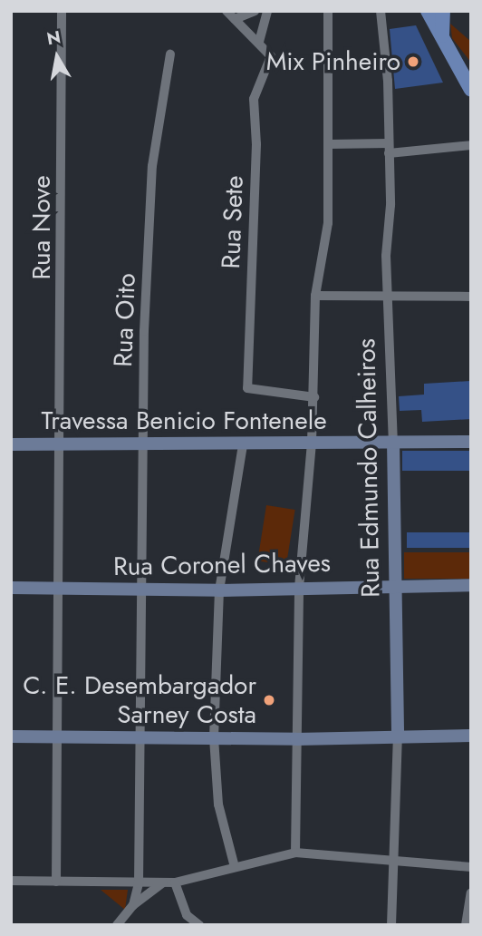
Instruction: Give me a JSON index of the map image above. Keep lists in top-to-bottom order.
{
  "streets": {
    "street": [
      "Rua Sete",
      "Rua Nove",
      "Rua Oito",
      "Travessa Benicio Fontenele",
      "Rua Edmundo Calheiros",
      "Rua Coronel Chaves"
    ]
  },
  "crossings": [
    ["Rua Nove", "Travessa Benicio Fontenele"],
    ["Rua Nove", "Rua Coronel Chaves"],
    ["Rua Oito", "Travessa Benicio Fontenele"],
    ["Rua Oito", "Rua Coronel Chaves"],
    ["Travessa Benicio Fontenele", "Rua Edmundo Calheiros"],
    ["Rua Edmundo Calheiros", "Rua Coronel Chaves"]
  ],
  "places": ["Mix Pinheiro", "C. E. Desembargador Sarney Costa"],
  "north": "top"
}
